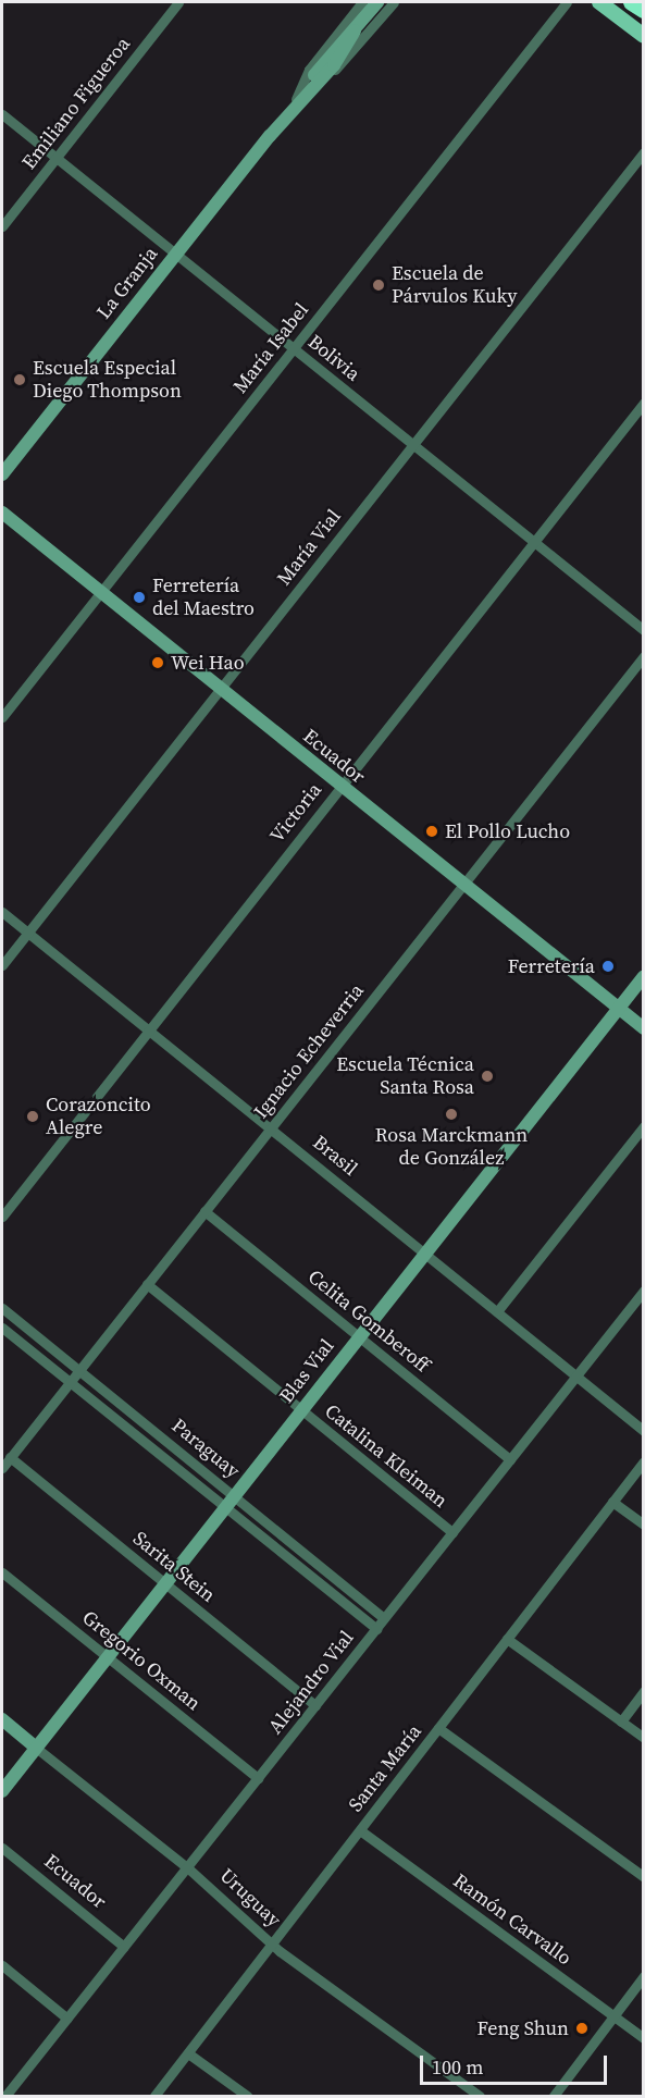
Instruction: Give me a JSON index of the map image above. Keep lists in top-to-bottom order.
{
  "streets": {
    "street": [
      "Emiliano Figueroa",
      "La Granja",
      "María Isabel",
      "Bolivia",
      "María Vial",
      "Ecuador",
      "Victoria",
      "Ignacio Echeverria",
      "Brasil",
      "Celita Gomberoff",
      "Blas Vial",
      "Paraguay",
      "Catalina Kleiman",
      "Sarita Stein",
      "Gregorio Oxman",
      "Alejandro Vial",
      "Santa María",
      "Uruguay",
      "Ramón Carvallo"
    ]
  },
  "crossings": [
    ["Emiliano Figueroa", "Bolivia"],
    ["La Granja", "Bolivia"],
    ["María Isabel", "Bolivia"],
    ["María Isabel", "Ecuador"],
    ["Bolivia", "María Vial"],
    ["Bolivia", "Victoria"],
    ["María Vial", "Ecuador"],
    ["María Vial", "Brasil"],
    ["Ecuador", "Victoria"],
    ["Ecuador", "Ignacio Echeverria"],
    ["Ecuador", "Blas Vial"],
    ["Ecuador", "Alejandro Vial"],
    ["Victoria", "Brasil"],
    ["Ignacio Echeverria", "Brasil"],
    ["Ignacio Echeverria", "Celita Gomberoff"],
    ["Ignacio Echeverria", "Paraguay"],
    ["Ignacio Echeverria", "Catalina Kleiman"],
    ["Ignacio Echeverria", "Sarita Stein"],
    ["Brasil", "Blas Vial"],
    ["Brasil", "Alejandro Vial"],
    ["Celita Gomberoff", "Blas Vial"],
    ["Celita Gomberoff", "Alejandro Vial"],
    ["Blas Vial", "Paraguay"],
    ["Blas Vial", "Catalina Kleiman"],
    ["Blas Vial", "Sarita Stein"],
    ["Blas Vial", "Gregorio Oxman"],
    ["Blas Vial", "Uruguay"],
    ["Paraguay", "Alejandro Vial"],
    ["Catalina Kleiman", "Alejandro Vial"],
    ["Sarita Stein", "Alejandro Vial"],
    ["Gregorio Oxman", "Alejandro Vial"],
    ["Alejandro Vial", "Uruguay"],
    ["Santa María", "Uruguay"],
    ["Santa María", "Ramón Carvallo"]
  ],
  "places": [
    "Escuela de Párvulos Kuky",
    "Escuela Especial Diego Thompson",
    "Ferretería del Maestro",
    "Wei Hao",
    "El Pollo Lucho",
    "Ferretería",
    "Escuela Técnica Santa Rosa",
    "Rosa Marckmann de González",
    "Corazoncito Alegre",
    "Feng Shun"
  ],
  "scale_bar": "100 m"
}
